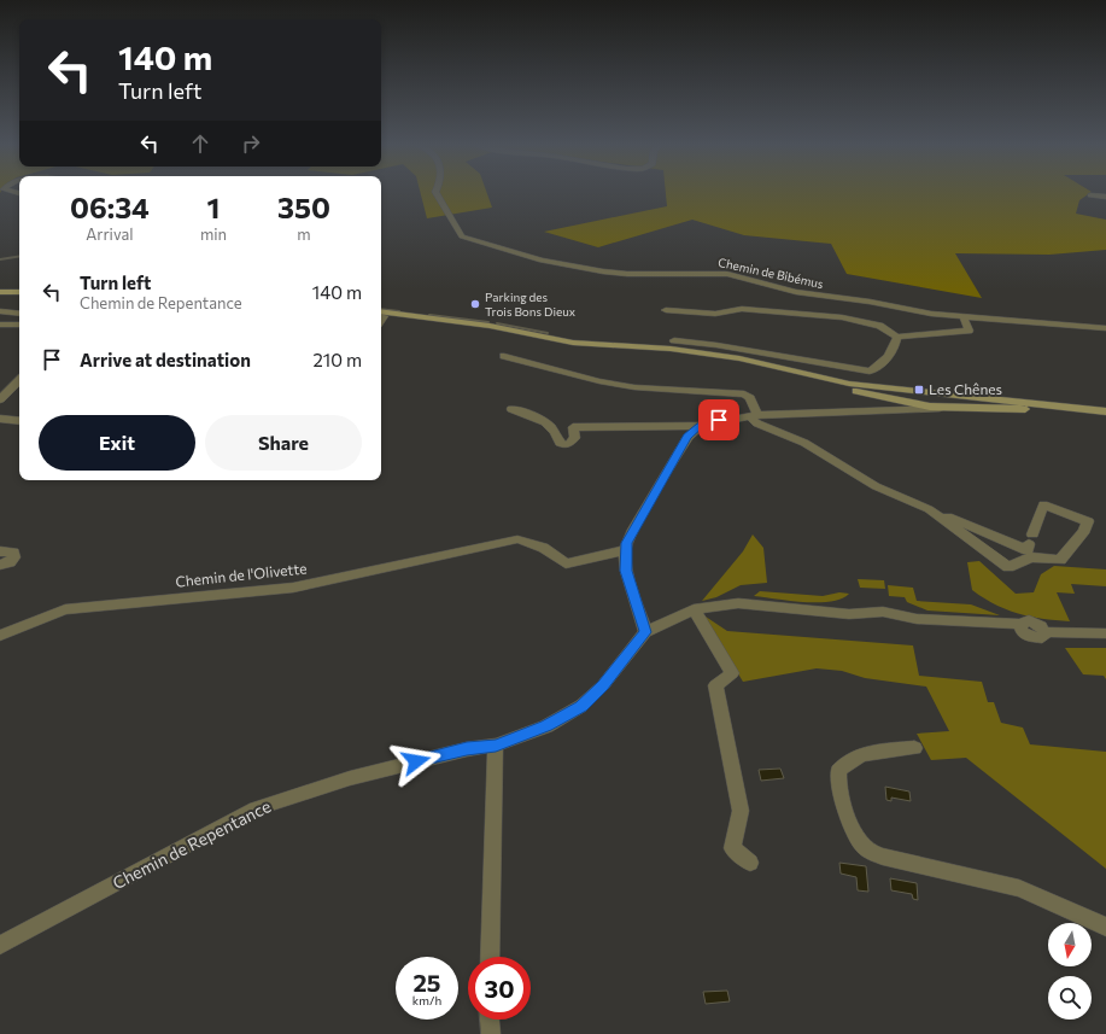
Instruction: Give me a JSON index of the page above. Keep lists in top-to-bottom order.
{
  "streets": {
    "street": ["Chemin de Bibémus", "Chemin de l'Olivette", "Chemin de Repentance"]
  },
  "places": {
    "other": ["Parking des Trois Bons Dieux"],
    "transit": ["Les Chênes"]
  },
  "north": "bottom",
  "page": {
    "turn": ["140 m", "Turn left"],
    "eta": [
      "06:34",
      "Arrival",
      "1",
      "min",
      "350",
      "m"
    ],
    "list": [
      {
        "name": "Turn left",
        "note": "Chemin de Repentance",
        "value": "140 m"
      },
      {
        "name": "Arrive at destination",
        "value": "210 m"
      }
    ],
    "buttons": ["Exit", "Share"],
    "speed": "25 km/h",
    "limit": "30"
  }
}
